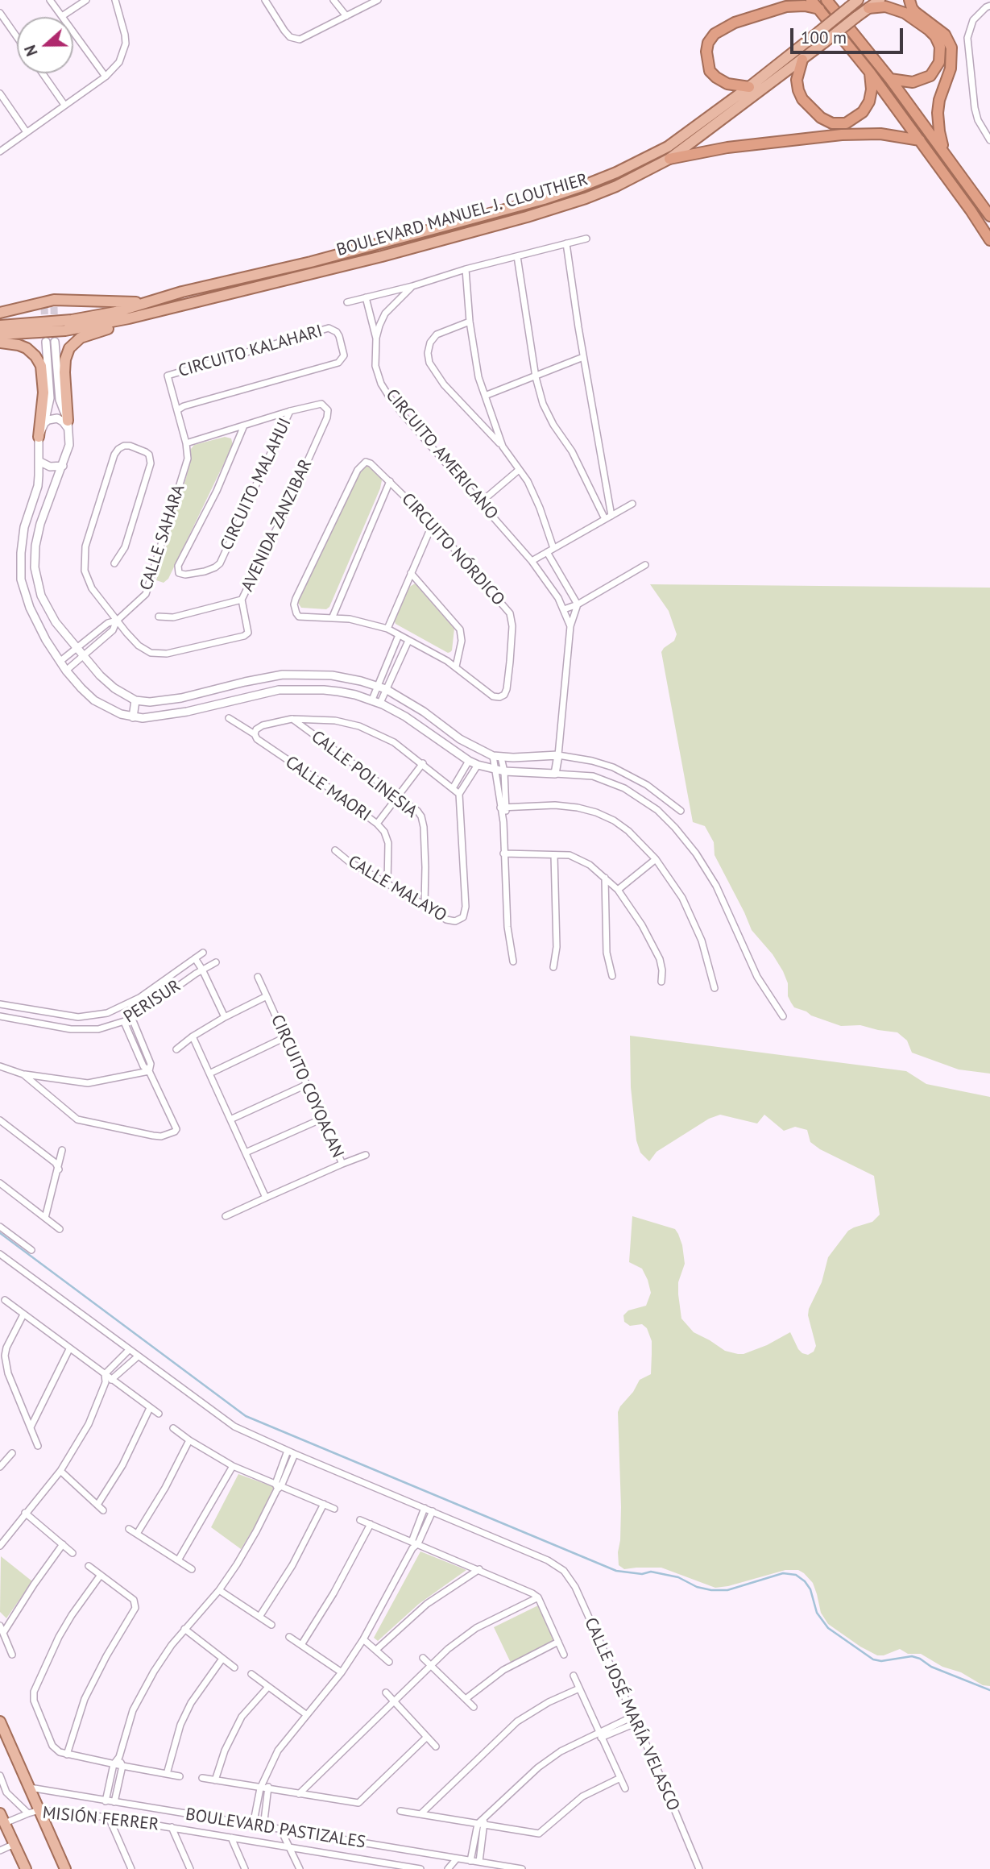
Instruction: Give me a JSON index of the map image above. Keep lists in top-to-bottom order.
{
  "streets": {
    "main road": ["BOULEVARD MANUEL J. CLOUTHIER"],
    "street": [
      "CIRCUITO KALAHARI",
      "CIRCUITO AMERICANO",
      "CIRCUITO MALAHUI",
      "AVENIDA ZANZIBAR",
      "CALLE SAHARA",
      "CIRCUITO NÓRDICO",
      "CALLE POLINESIA",
      "CALLE MAORI",
      "CALLE MALAYO",
      "PERISUR",
      "CIRCUITO COYOACAN",
      "CALLE JOSÉ MARÍA VELASCO",
      "MISIÓN FERRER",
      "BOULEVARD PASTIZALES"
    ]
  },
  "crossings": [
    ["CIRCUITO KALAHARI", "CALLE SAHARA"],
    ["CIRCUITO MALAHUI", "AVENIDA ZANZIBAR"],
    ["AVENIDA ZANZIBAR", "CALLE SAHARA"],
    ["CALLE POLINESIA", "CALLE MALAYO"],
    ["CALLE MAORI", "CALLE MALAYO"]
  ],
  "scale_bar": "100 m",
  "north": "left"
}
